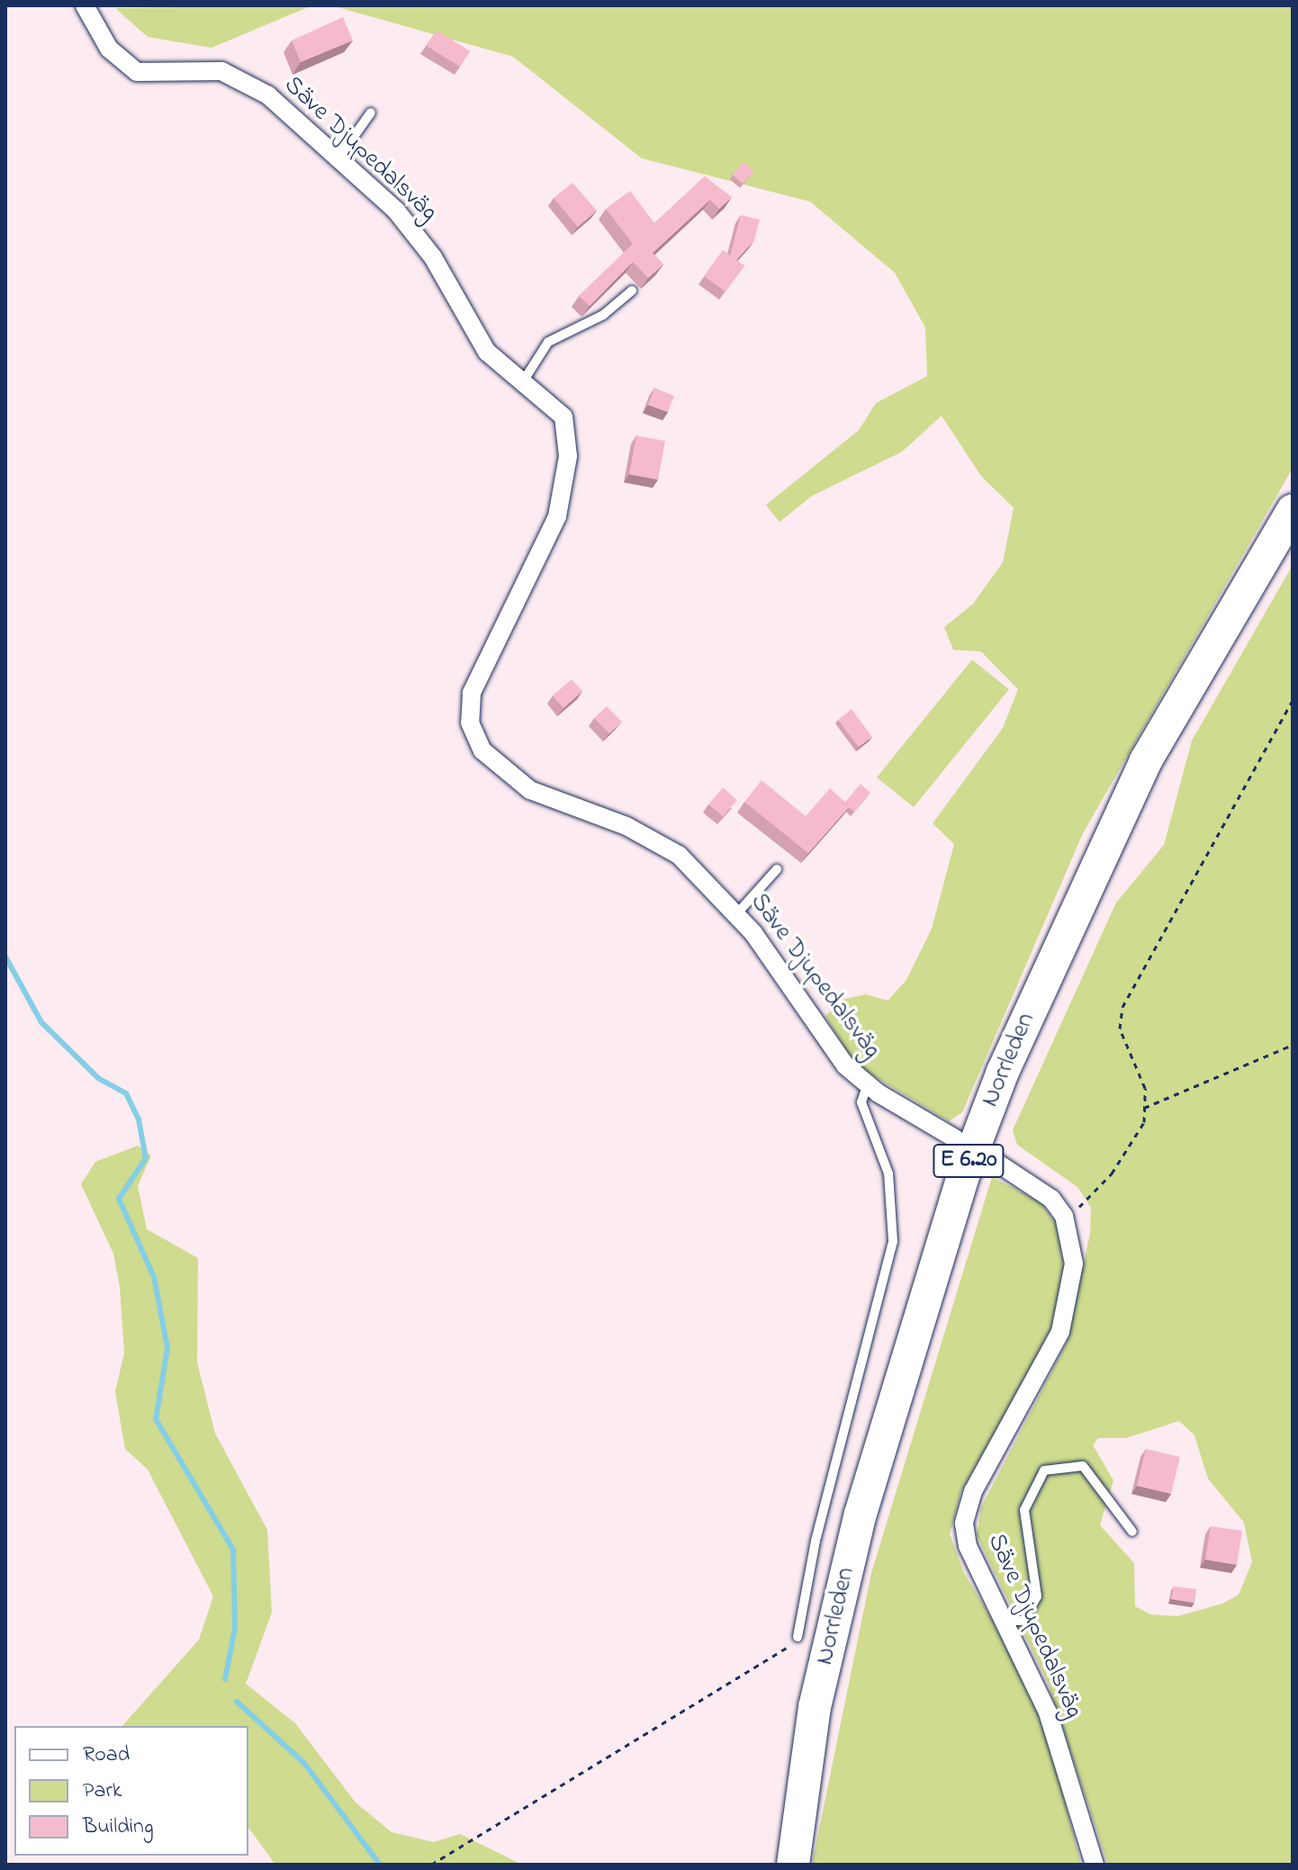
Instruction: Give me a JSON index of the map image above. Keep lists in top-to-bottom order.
{
  "streets": {
    "highway": ["Norrleden", "E 6.20"],
    "street": ["Säve Djupedalsväg"]
  },
  "legend": ["Road", "Park", "Building"]
}
